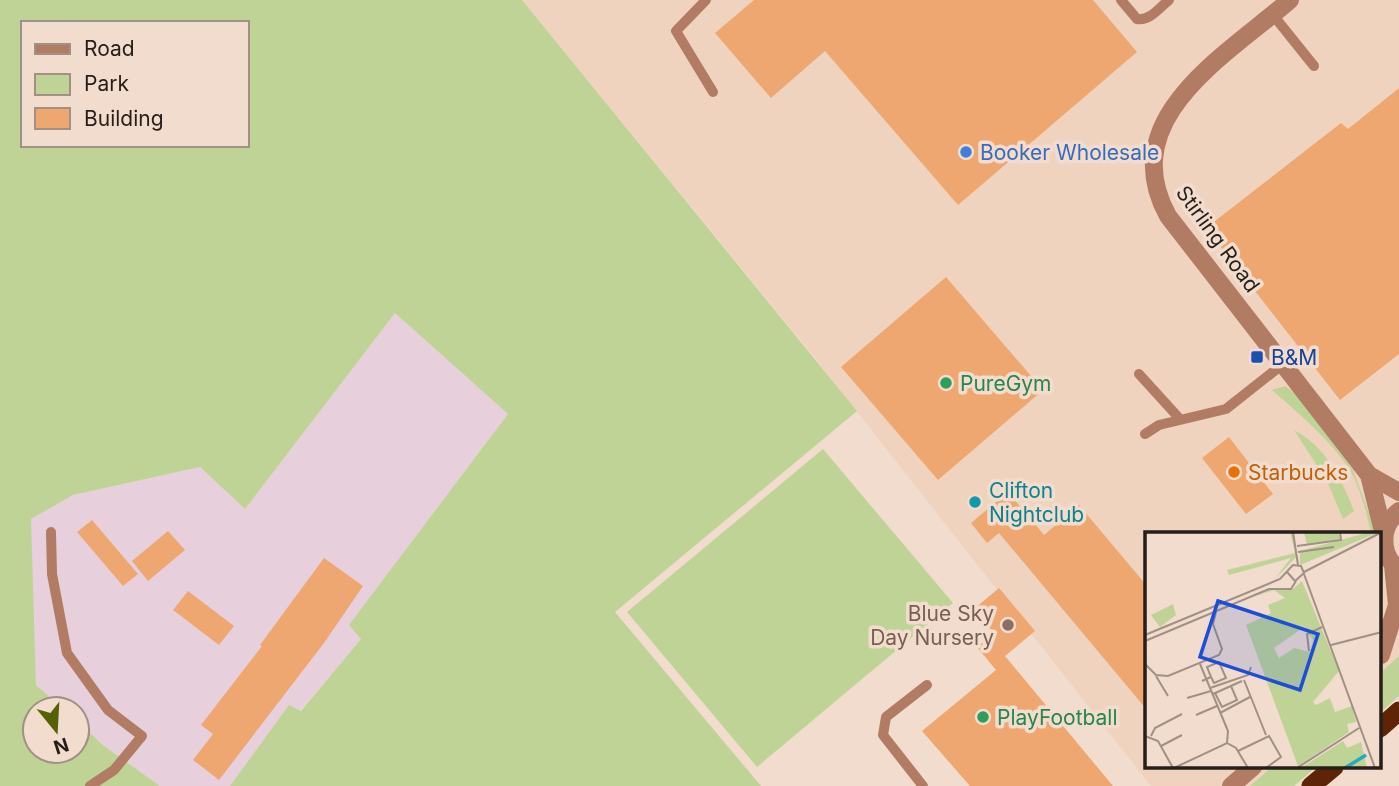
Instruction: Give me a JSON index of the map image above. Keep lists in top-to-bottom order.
{
  "streets": {
    "street": ["Stirling Road"]
  },
  "places": {
    "other": [
      "Booker Wholesale",
      "PureGym",
      "Starbucks",
      "Clifton Nightclub",
      "Blue Sky Day Nursery",
      "PlayFootball"
    ],
    "transit": ["B&M"]
  },
  "legend": ["Road", "Park", "Building"],
  "north": "bottom"
}
